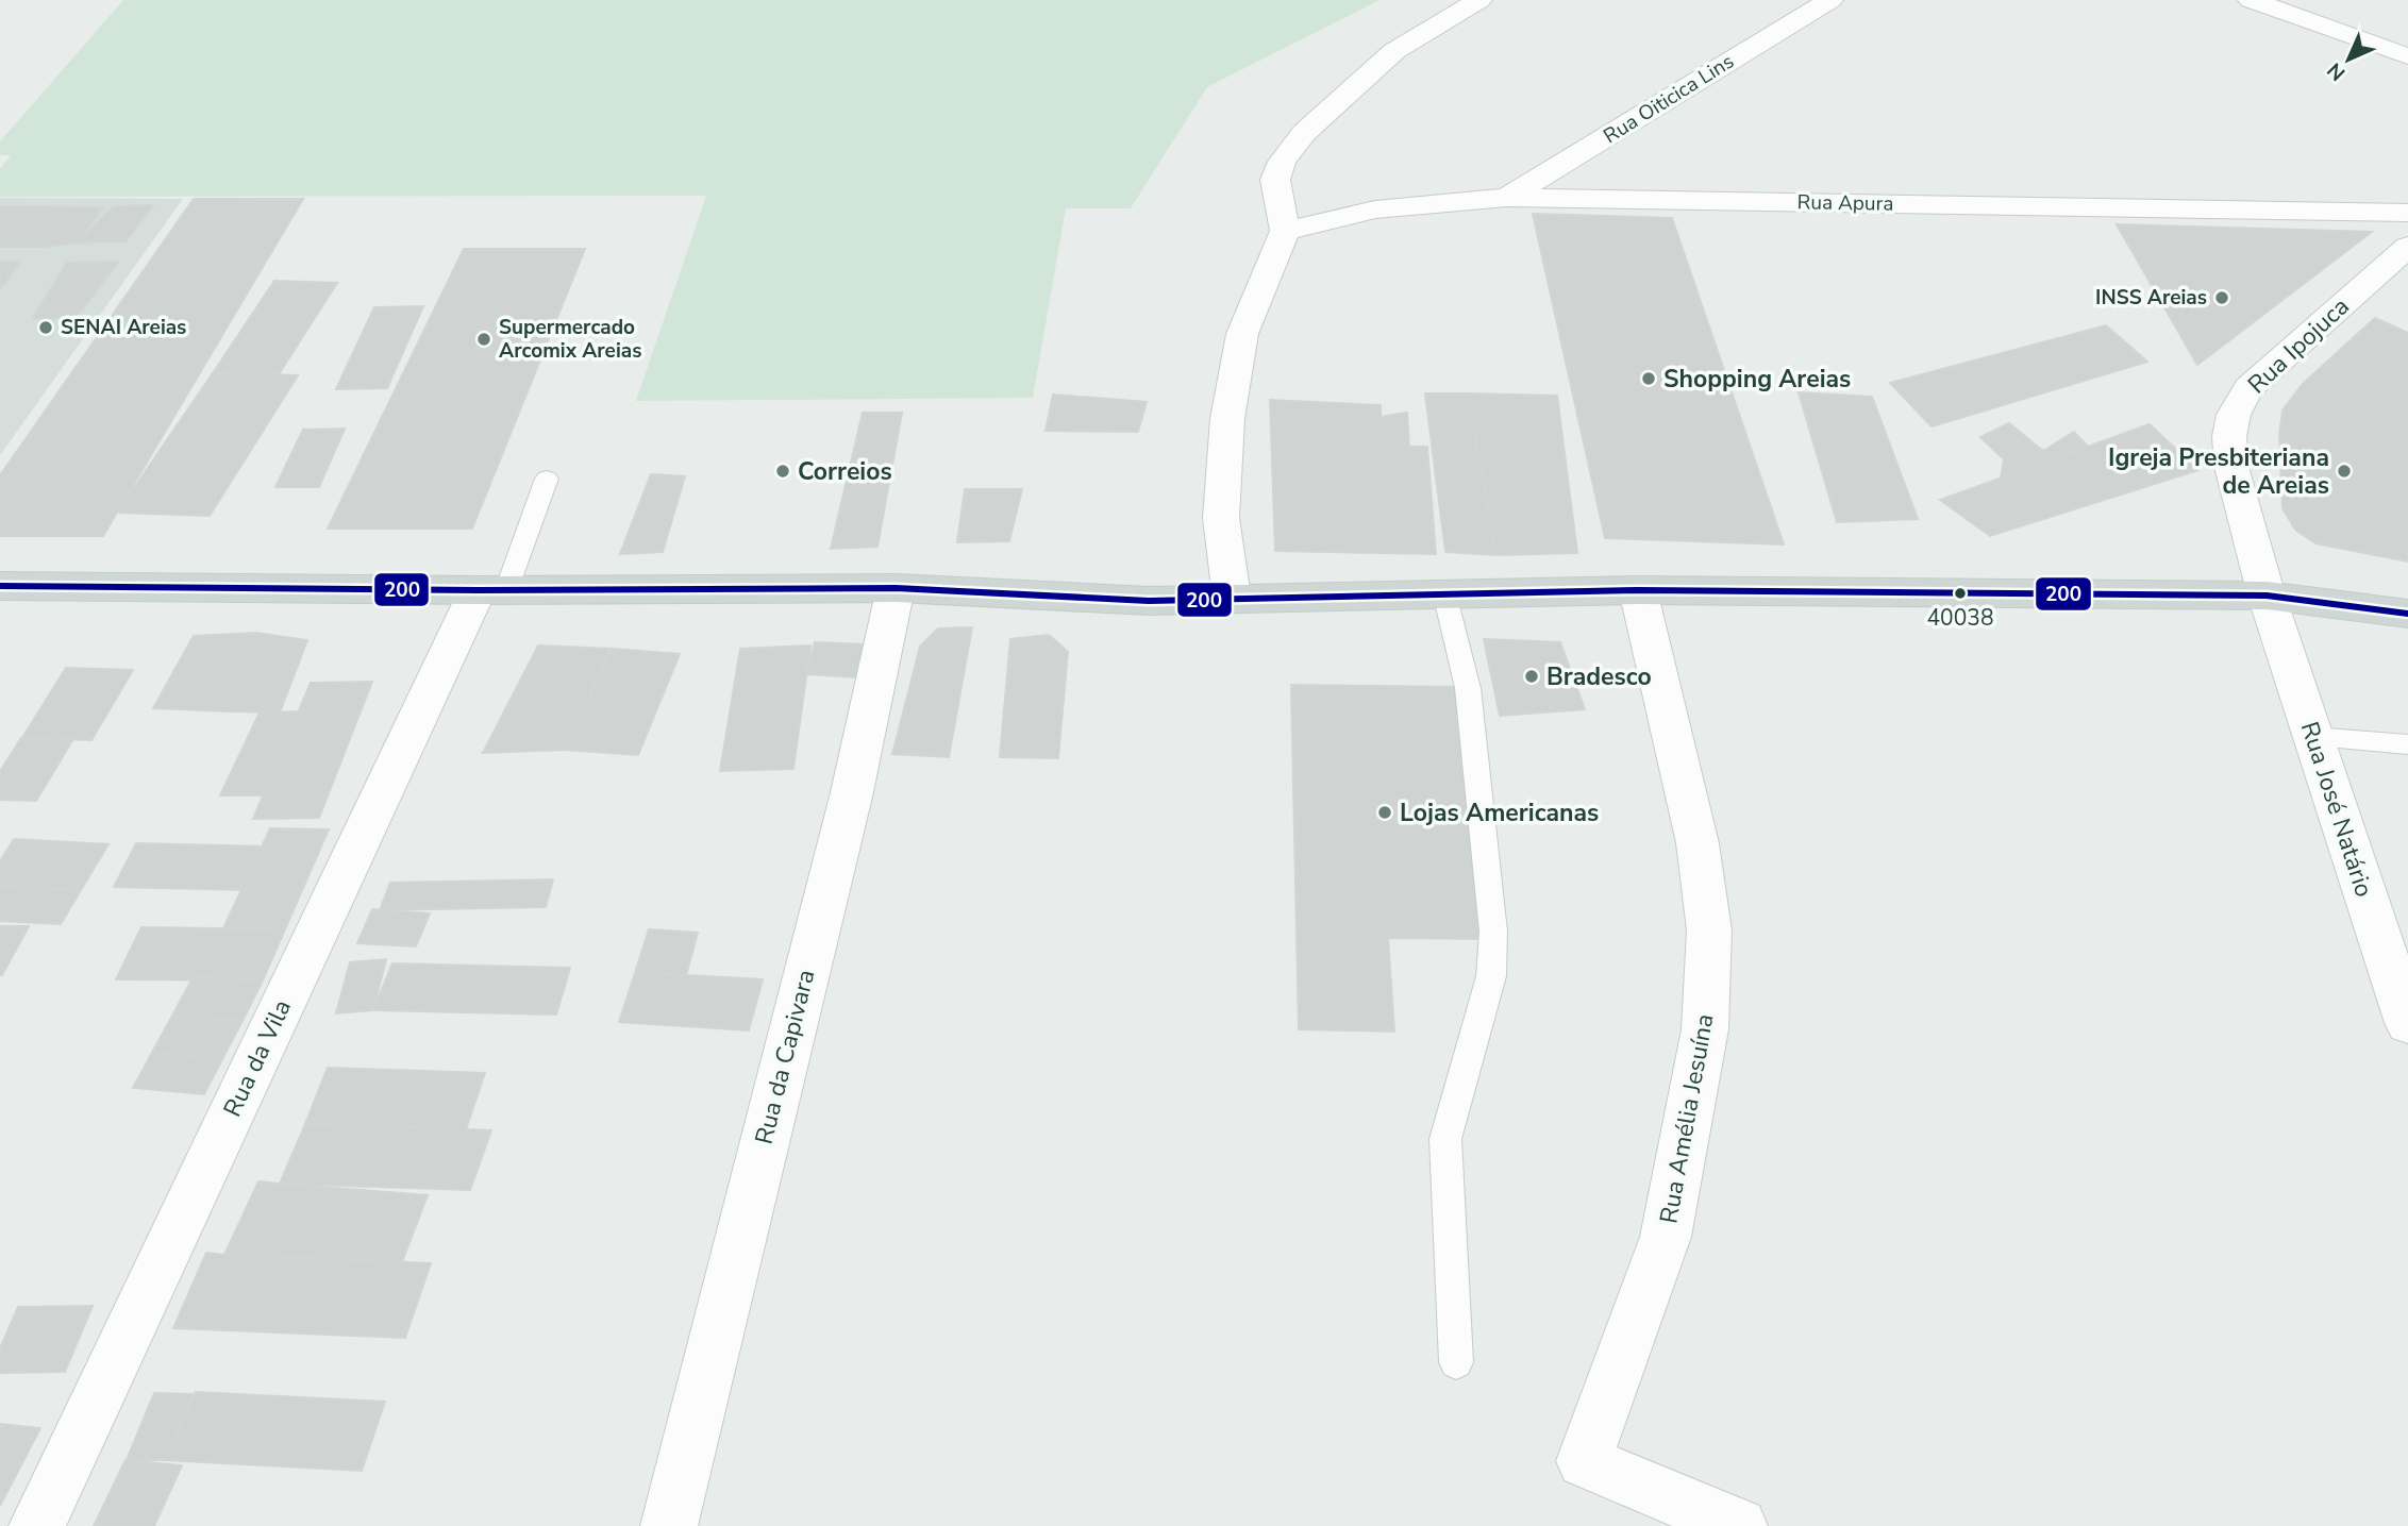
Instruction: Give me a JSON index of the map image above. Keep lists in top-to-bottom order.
{
  "streets": {
    "street": [
      "Rua Oiticica Lins",
      "Rua Apura",
      "Rua Ipojuca",
      "Rua José Natário",
      "Rua da Capivara",
      "Rua da Vila",
      "Rua Amélia Jesuína"
    ]
  },
  "crossings": [
    ["Rua Oiticica Lins", "Rua Apura"],
    ["Rua Ipojuca", "Rua José Natário"]
  ],
  "places": [
    "INSS Areias",
    "SENAI Areias",
    "Supermercado Arcomix Areias",
    "Shopping Areias",
    "Correios",
    "Igreja Presbiteriana de Areias",
    "40038",
    "Bradesco",
    "Lojas Americanas"
  ],
  "lines": ["transit line 200"],
  "north": "bottom left"
}
